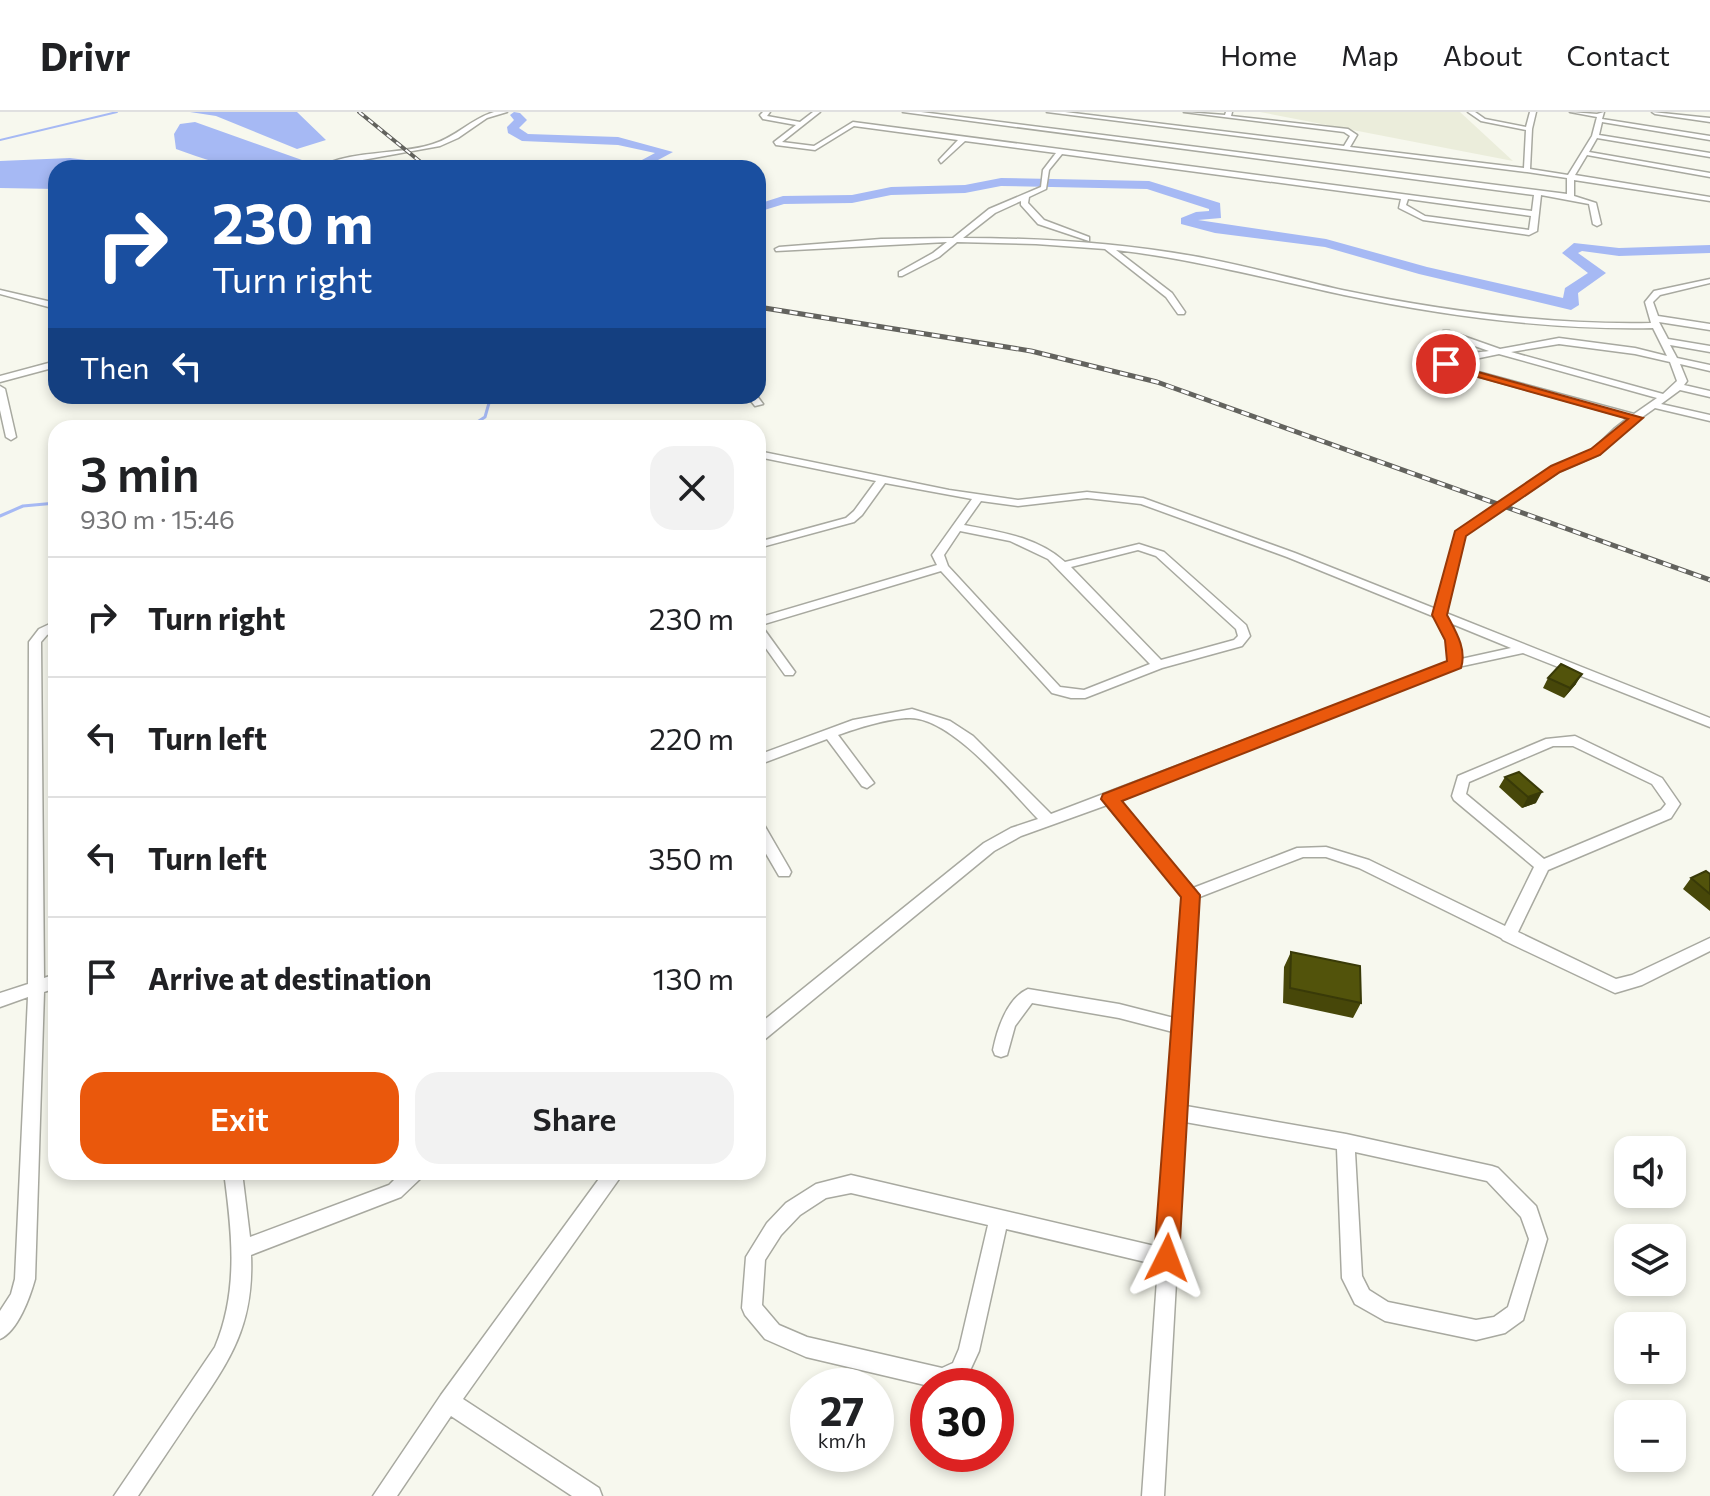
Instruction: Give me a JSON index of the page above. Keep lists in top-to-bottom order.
{
  "page": {
    "header": "Drivr",
    "nav": [
      "Home",
      "Map",
      "About",
      "Contact"
    ],
    "turn": ["230 m", "Turn right"],
    "then": "Then",
    "heading": ["3 min", "930 m · 15:46"],
    "list": [
      {
        "name": "Turn right",
        "value": "230 m"
      },
      {
        "name": "Turn left",
        "value": "220 m"
      },
      {
        "name": "Turn left",
        "value": "350 m"
      },
      {
        "name": "Arrive at destination",
        "value": "130 m"
      }
    ],
    "buttons": ["Exit", "Share"],
    "map_buttons": ["+", "−"],
    "speed": "27 km/h",
    "limit": "30"
  }
}
